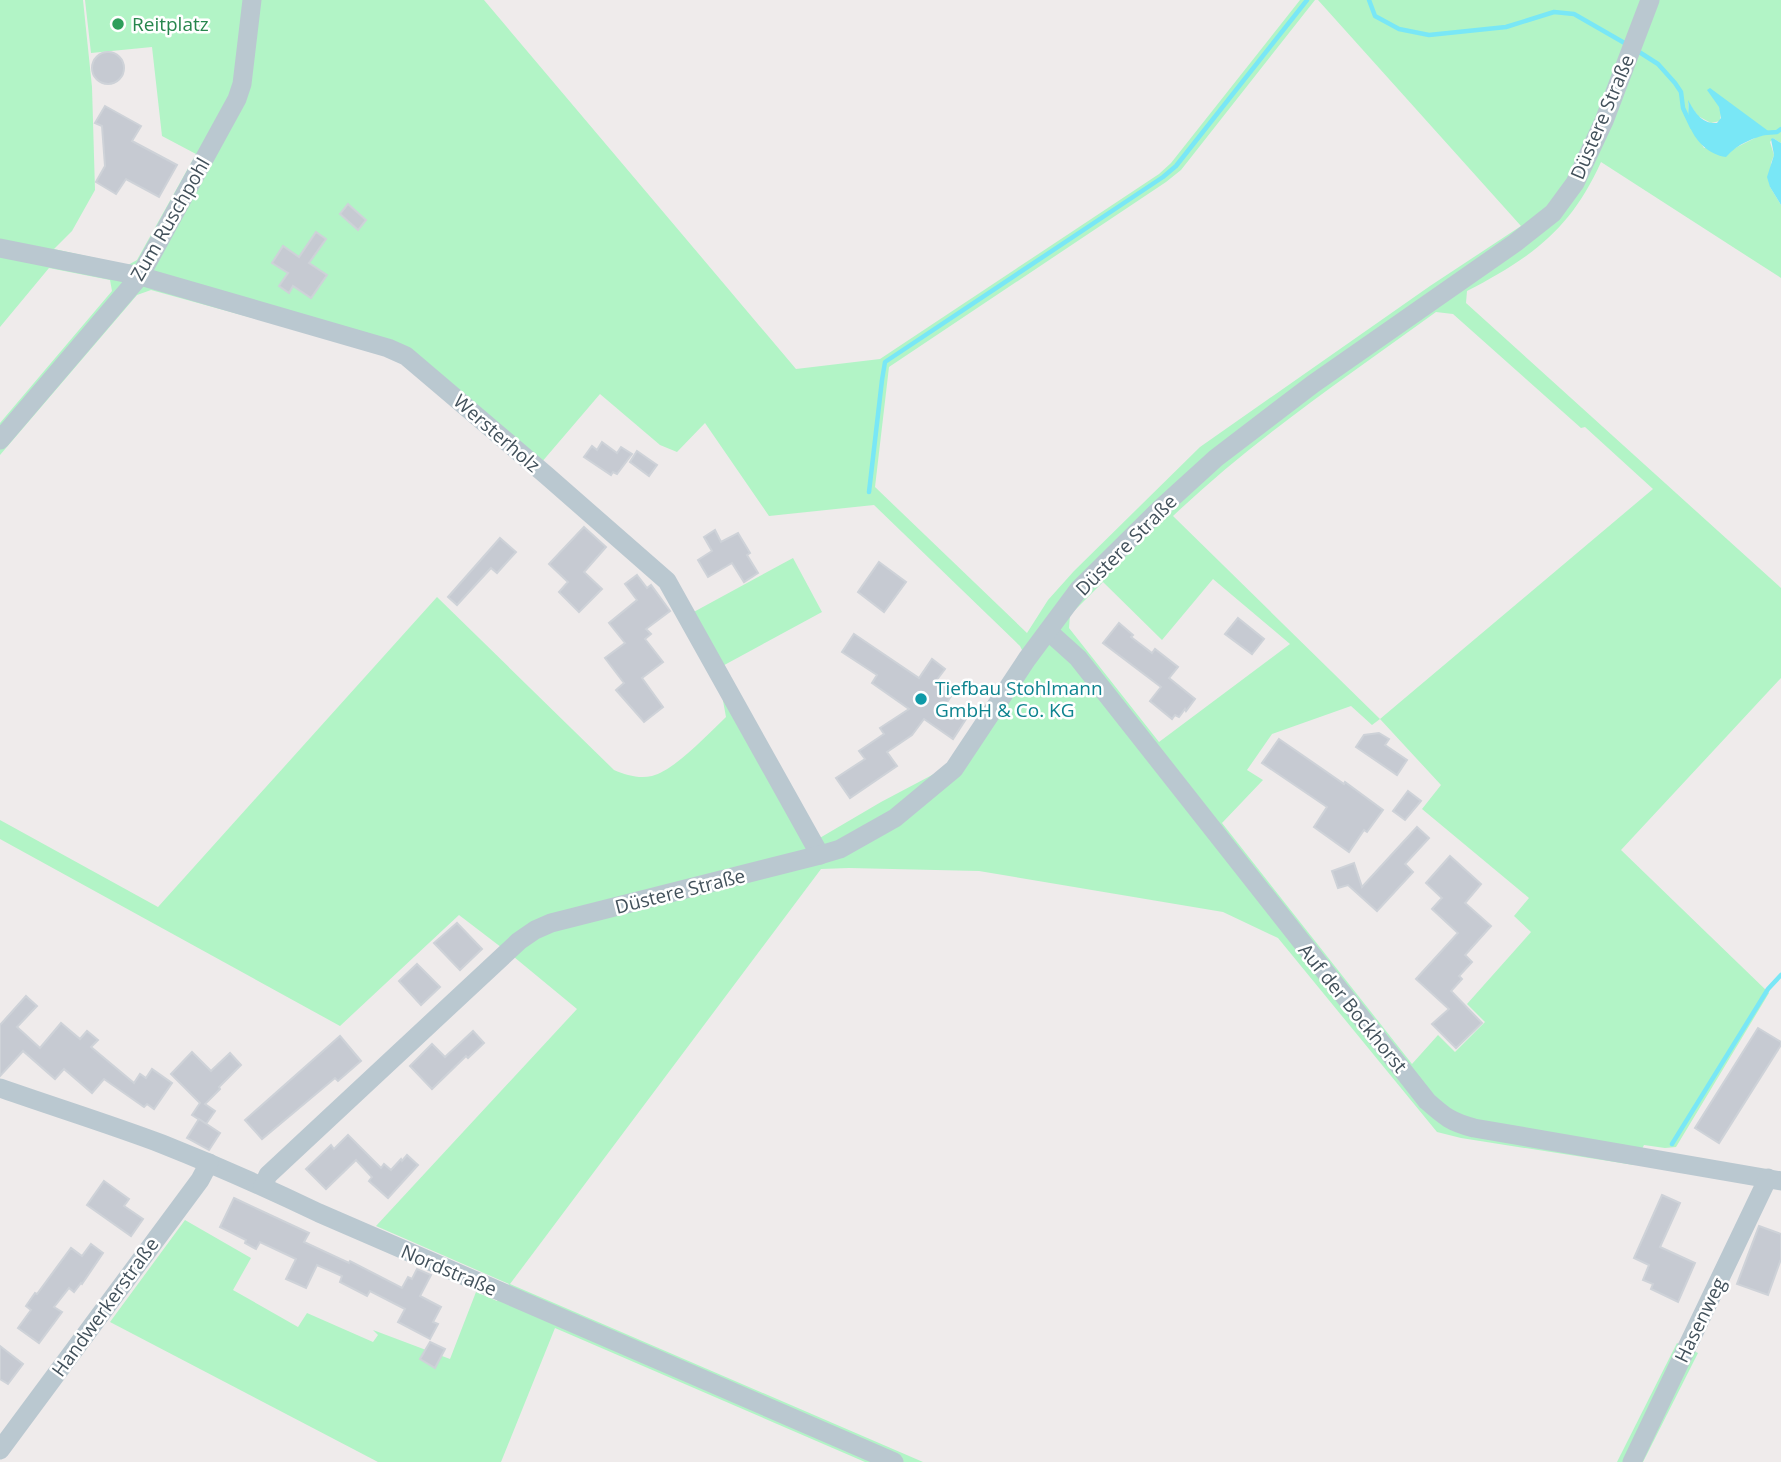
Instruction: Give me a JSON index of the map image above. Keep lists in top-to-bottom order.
{
  "streets": {
    "street": [
      "Düstere Straße",
      "Zum Ruschpohl",
      "Wersterholz",
      "Auf der Bockhorst",
      "Nordstraße",
      "Handwerkerstraße",
      "Hasenweg"
    ]
  },
  "crossings": [
    ["Düstere Straße", "Wersterholz"],
    ["Düstere Straße", "Auf der Bockhorst"],
    ["Düstere Straße", "Nordstraße"],
    ["Zum Ruschpohl", "Wersterholz"],
    ["Auf der Bockhorst", "Hasenweg"],
    ["Nordstraße", "Handwerkerstraße"]
  ],
  "places": ["Reitplatz", "Tiefbau Stohlmann GmbH & Co. KG"]
}
